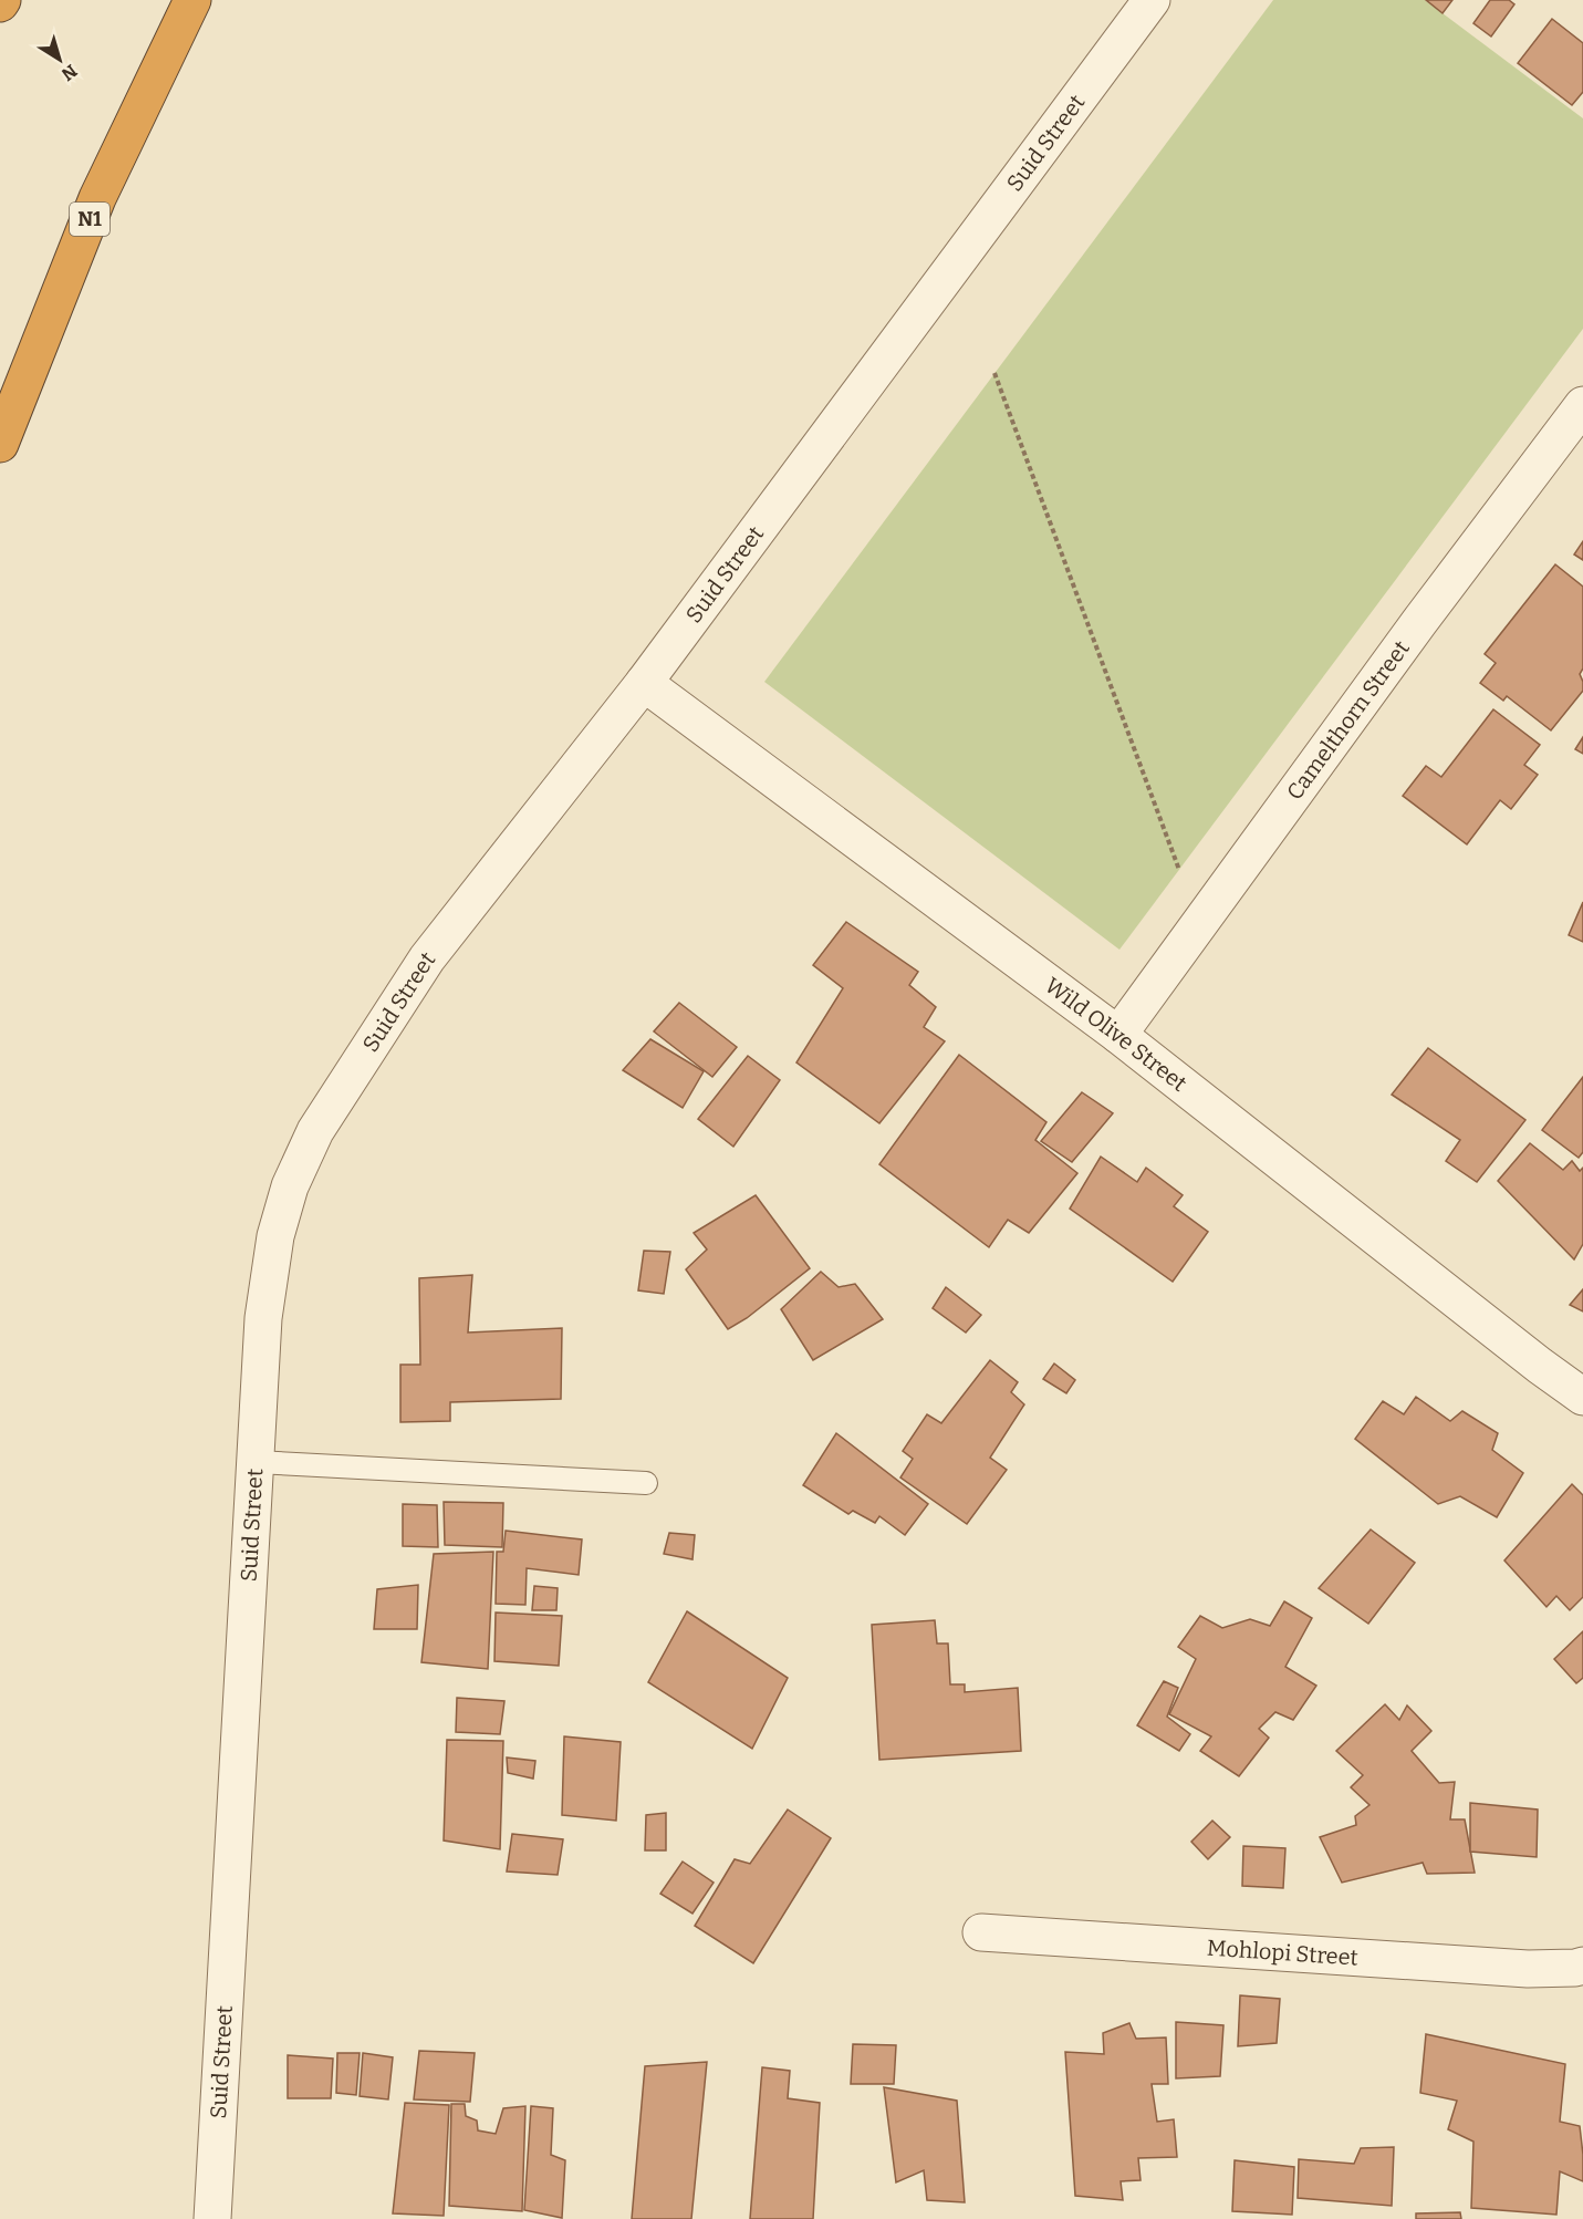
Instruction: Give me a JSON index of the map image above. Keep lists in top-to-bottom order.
{
  "streets": {
    "highway": ["N1"],
    "street": [
      "Suid Street",
      "Camelthorn Street",
      "Wild Olive Street",
      "Mohlopi Street"
    ]
  },
  "crossings": [
    ["Suid Street", "Wild Olive Street"],
    ["Camelthorn Street", "Wild Olive Street"]
  ],
  "north": "bottom right"
}
